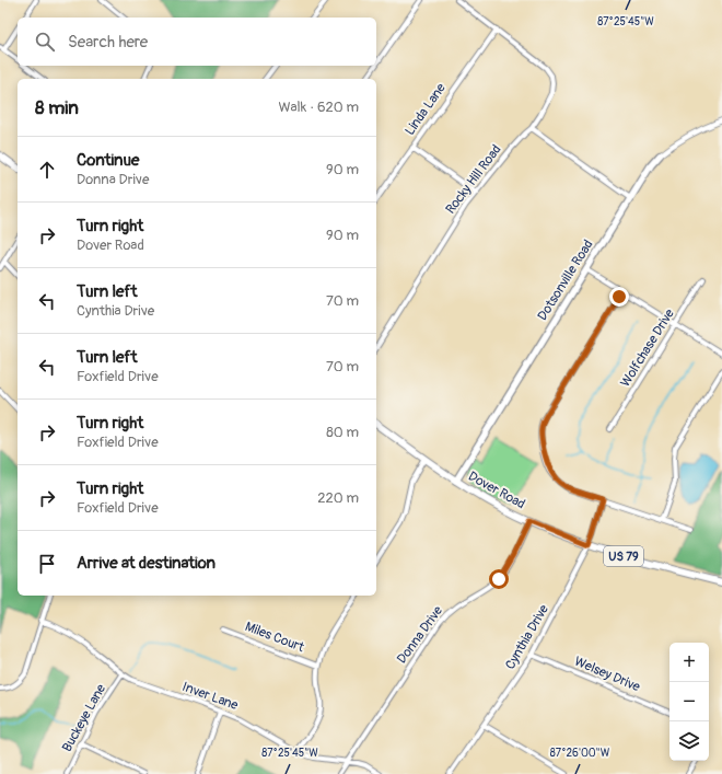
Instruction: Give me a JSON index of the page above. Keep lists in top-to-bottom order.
{
  "streets": {
    "main road": ["Dotsonville Road", "Dover Road", "US 79"],
    "street": [
      "Linda Lane",
      "Rocky Hill Road",
      "Wolfchase Drive",
      "Donna Drive",
      "Miles Court",
      "Cynthia Drive",
      "Welsey Drive",
      "Inver Lane",
      "Buckeye Lane"
    ]
  },
  "crossings": [
    ["Linda Lane", "Rocky Hill Road"],
    ["Dotsonville Road", "Dover Road"],
    ["Dover Road", "Donna Drive"],
    ["Dover Road", "Cynthia Drive"],
    ["Donna Drive", "Inver Lane"],
    ["Cynthia Drive", "Welsey Drive"],
    ["Inver Lane", "Buckeye Lane"]
  ],
  "page": {
    "search": "Search here",
    "heading": ["8 min", "Walk · 620 m"],
    "list": [
      ["Continue", "Donna Drive", "90 m"],
      ["Turn right", "Dover Road", "90 m"],
      ["Turn left", "Cynthia Drive", "70 m"],
      ["Turn left", "Foxfield Drive", "70 m"],
      ["Turn right", "Foxfield Drive", "80 m"],
      ["Turn right", "Foxfield Drive", "220 m"],
      "Arrive at destination"
    ],
    "map_buttons": ["+", "−"]
  },
  "coordinates": ["87°25'45\"W", "87°26'00\"W"]
}
